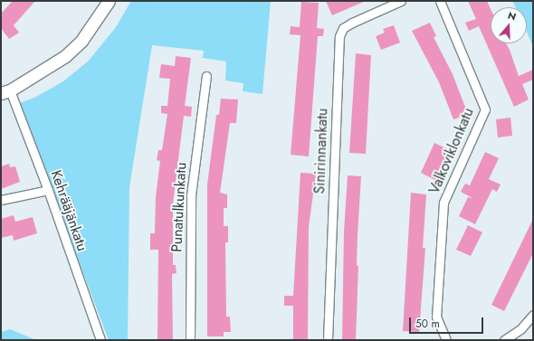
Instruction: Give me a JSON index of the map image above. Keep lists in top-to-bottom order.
{
  "streets": {
    "street": [
      "Sinirinnankatu",
      "Valkoviklonkatu",
      "Punatulkunkatu",
      "Kehrääjänkatu"
    ]
  },
  "scale_bar": "50 m",
  "north": "top"
}
